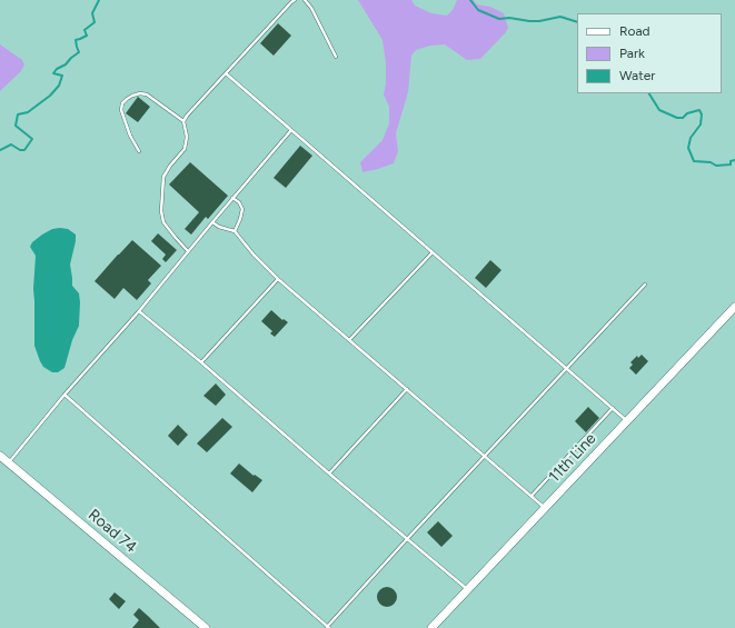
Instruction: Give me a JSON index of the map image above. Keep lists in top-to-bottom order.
{
  "streets": {
    "main road": ["11th Line", "Road 74"]
  },
  "legend": ["Road", "Park", "Water"]
}
